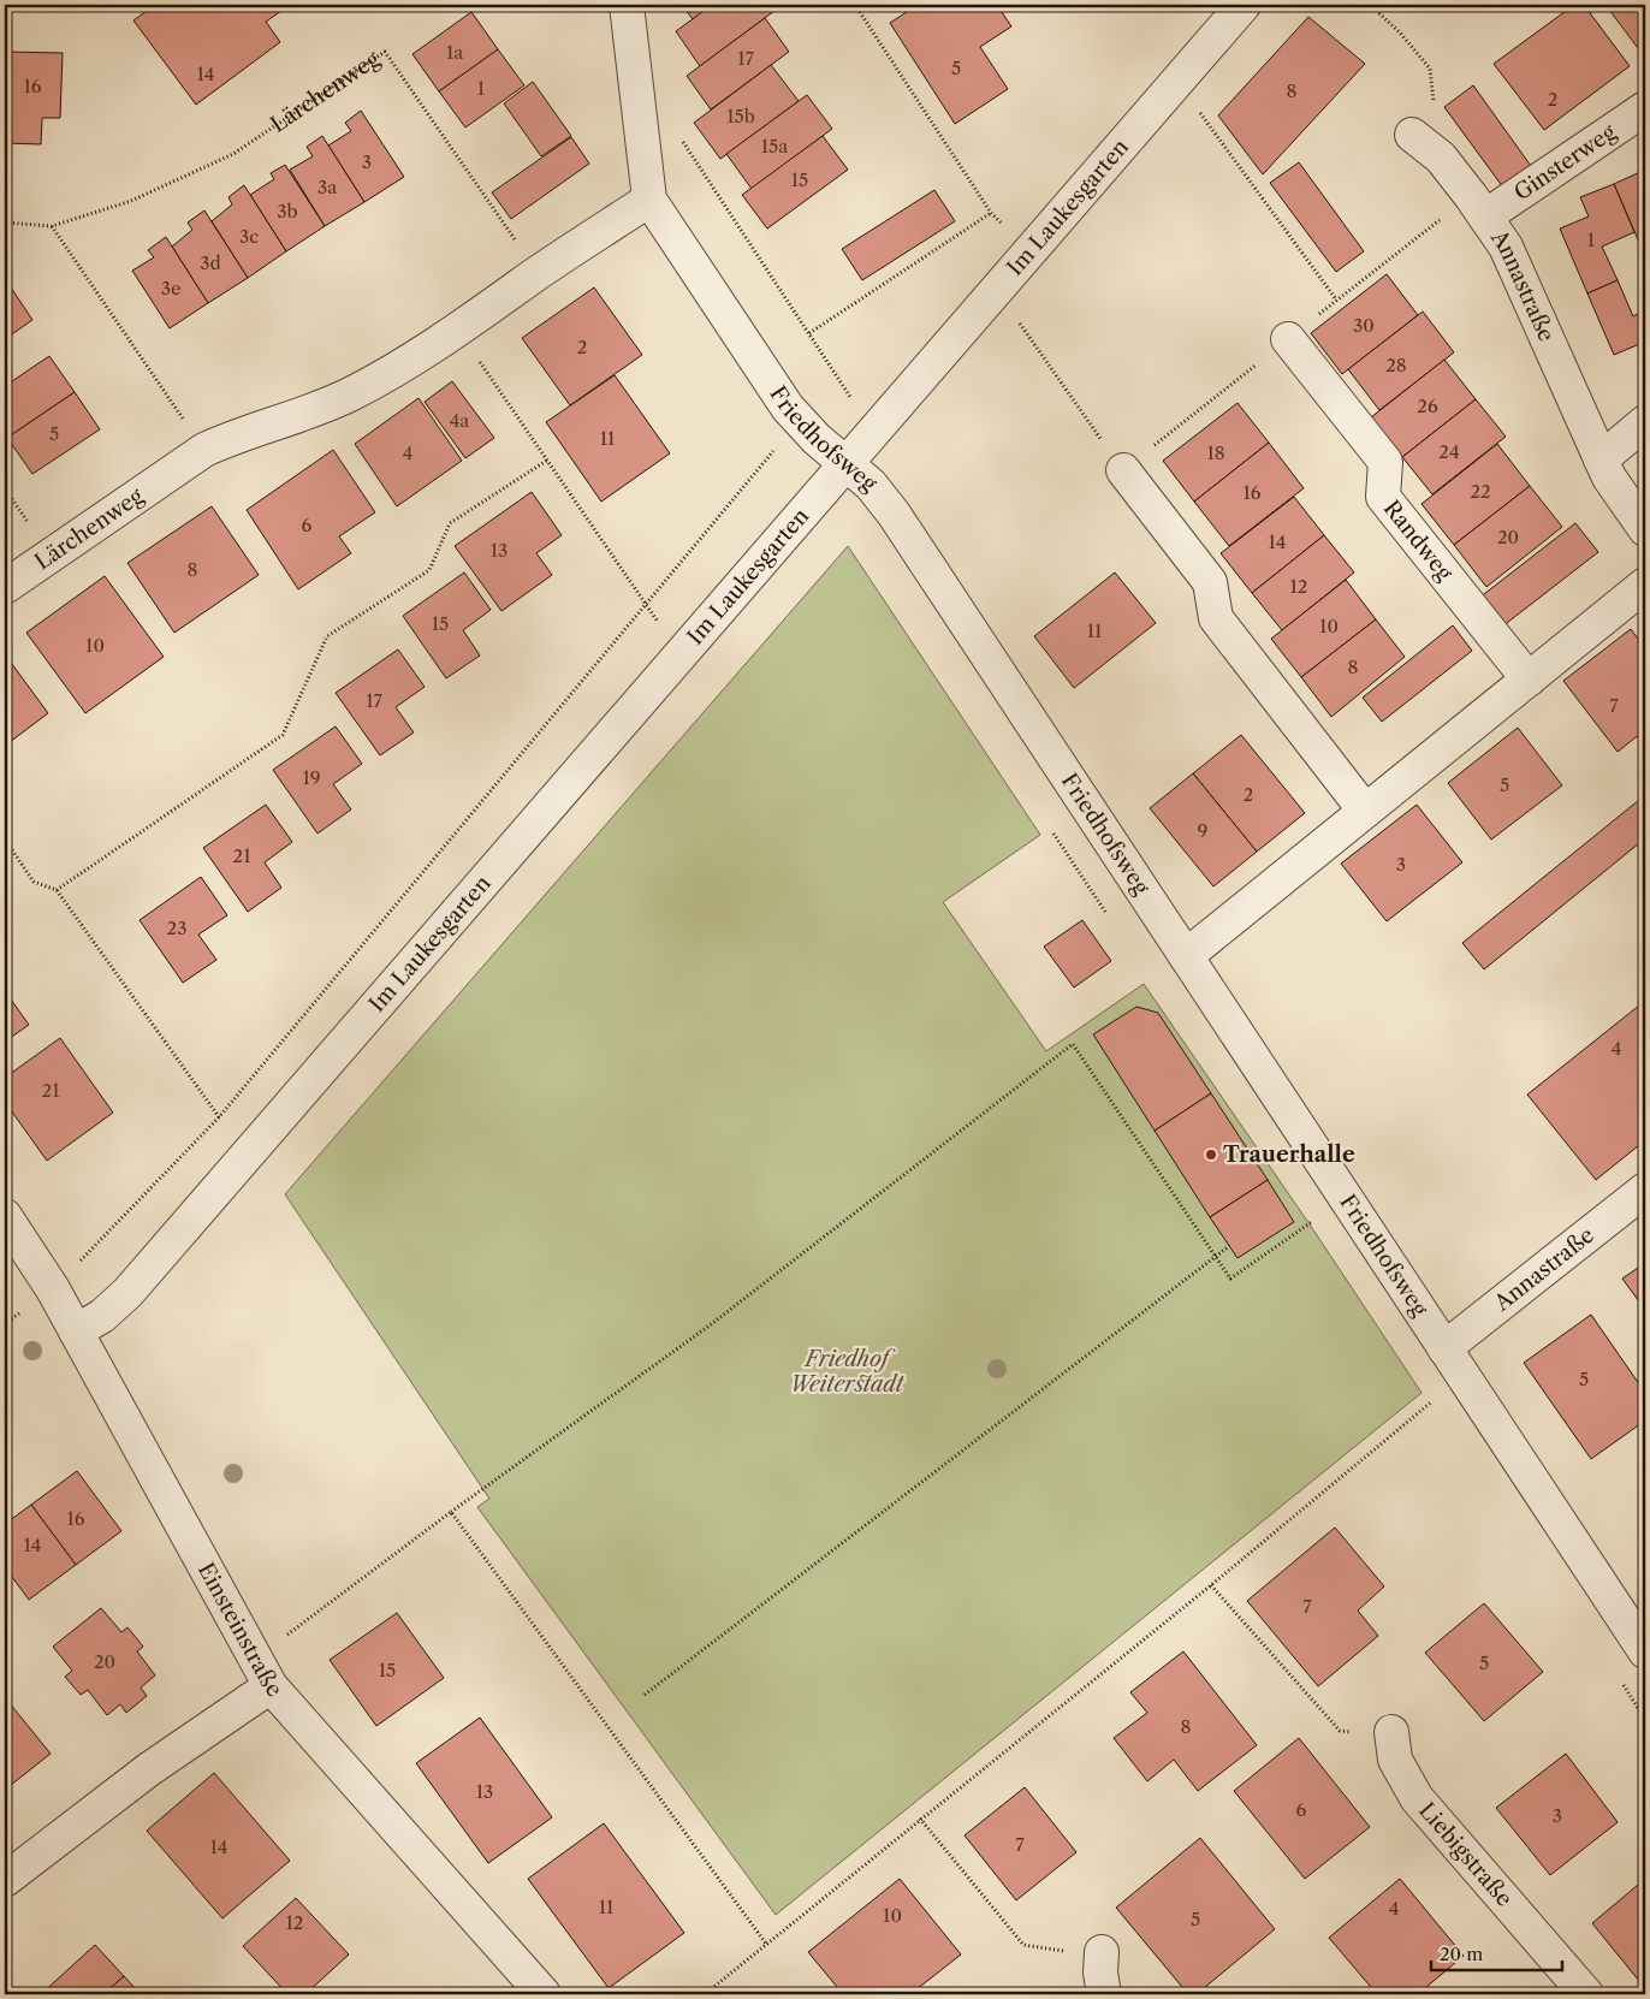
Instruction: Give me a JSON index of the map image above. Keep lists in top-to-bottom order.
{
  "streets": {
    "street": [
      "Lärchenweg",
      "Ginsterweg",
      "Im Laukesgarten",
      "Annastraße",
      "Friedhofsweg",
      "Randweg",
      "Einsteinstraße",
      "Liebigstraße"
    ]
  },
  "crossings": [
    ["Lärchenweg", "Friedhofsweg"],
    ["Ginsterweg", "Annastraße"],
    ["Im Laukesgarten", "Friedhofsweg"],
    ["Im Laukesgarten", "Einsteinstraße"],
    ["Annastraße", "Friedhofsweg"]
  ],
  "parks": ["Friedhof Weiterstadt"],
  "places": ["Trauerhalle"],
  "house_numbers": [
    "1a",
    "17",
    "5",
    "14",
    "16",
    "1",
    "8",
    "2",
    "15b",
    "15a",
    "3",
    "15",
    "3a",
    "3b",
    "3c",
    "1",
    "3d",
    "3e",
    "30",
    "2",
    "28",
    "26",
    "4a",
    "5",
    "11",
    "24",
    "4",
    "18",
    "22",
    "16",
    "6",
    "20",
    "14",
    "13",
    "8",
    "12",
    "15",
    "10",
    "11",
    "10",
    "8",
    "17",
    "7",
    "19",
    "5",
    "2",
    "9",
    "21",
    "3",
    "23",
    "4",
    "21",
    "5",
    "16",
    "14",
    "7",
    "20",
    "5",
    "15",
    "8",
    "13",
    "6",
    "3",
    "7",
    "14",
    "11",
    "4",
    "10",
    "5",
    "12"
  ],
  "scale_bar": "20 m"
}
